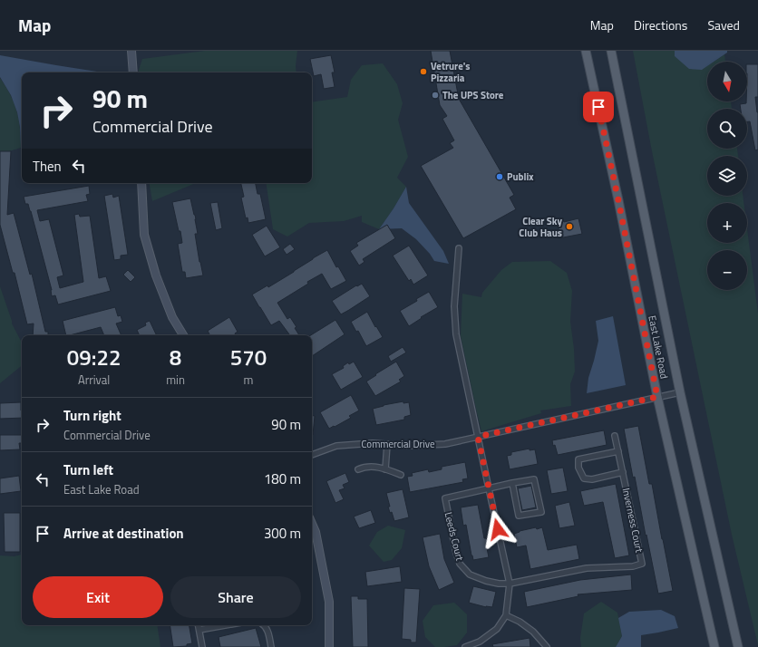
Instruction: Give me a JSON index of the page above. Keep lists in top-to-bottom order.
{
  "streets": {
    "main road": ["East Lake Road"],
    "street": ["Commercial Drive", "Inverness Court", "Leeds Court"]
  },
  "crossings": [
    ["East Lake Road", "Commercial Drive"],
    ["Inverness Court", "Leeds Court"]
  ],
  "places": [
    "Vetrure's Pizzaria",
    "The UPS Store",
    "Publix",
    "Clear Sky Club Haus"
  ],
  "north": "bottom",
  "page": {
    "header": "Map",
    "nav": ["Map", "Directions", "Saved"],
    "map_buttons": ["+", "−"],
    "turn": ["90 m", "Commercial Drive"],
    "then": "Then",
    "eta": [
      "09:22",
      "Arrival",
      "8",
      "min",
      "570",
      "m"
    ],
    "list": [
      {
        "name": "Turn right",
        "note": "Commercial Drive",
        "value": "90 m"
      },
      {
        "name": "Turn left",
        "note": "East Lake Road",
        "value": "180 m"
      },
      {
        "name": "Arrive at destination",
        "value": "300 m"
      }
    ],
    "buttons": ["Exit", "Share"]
  }
}
